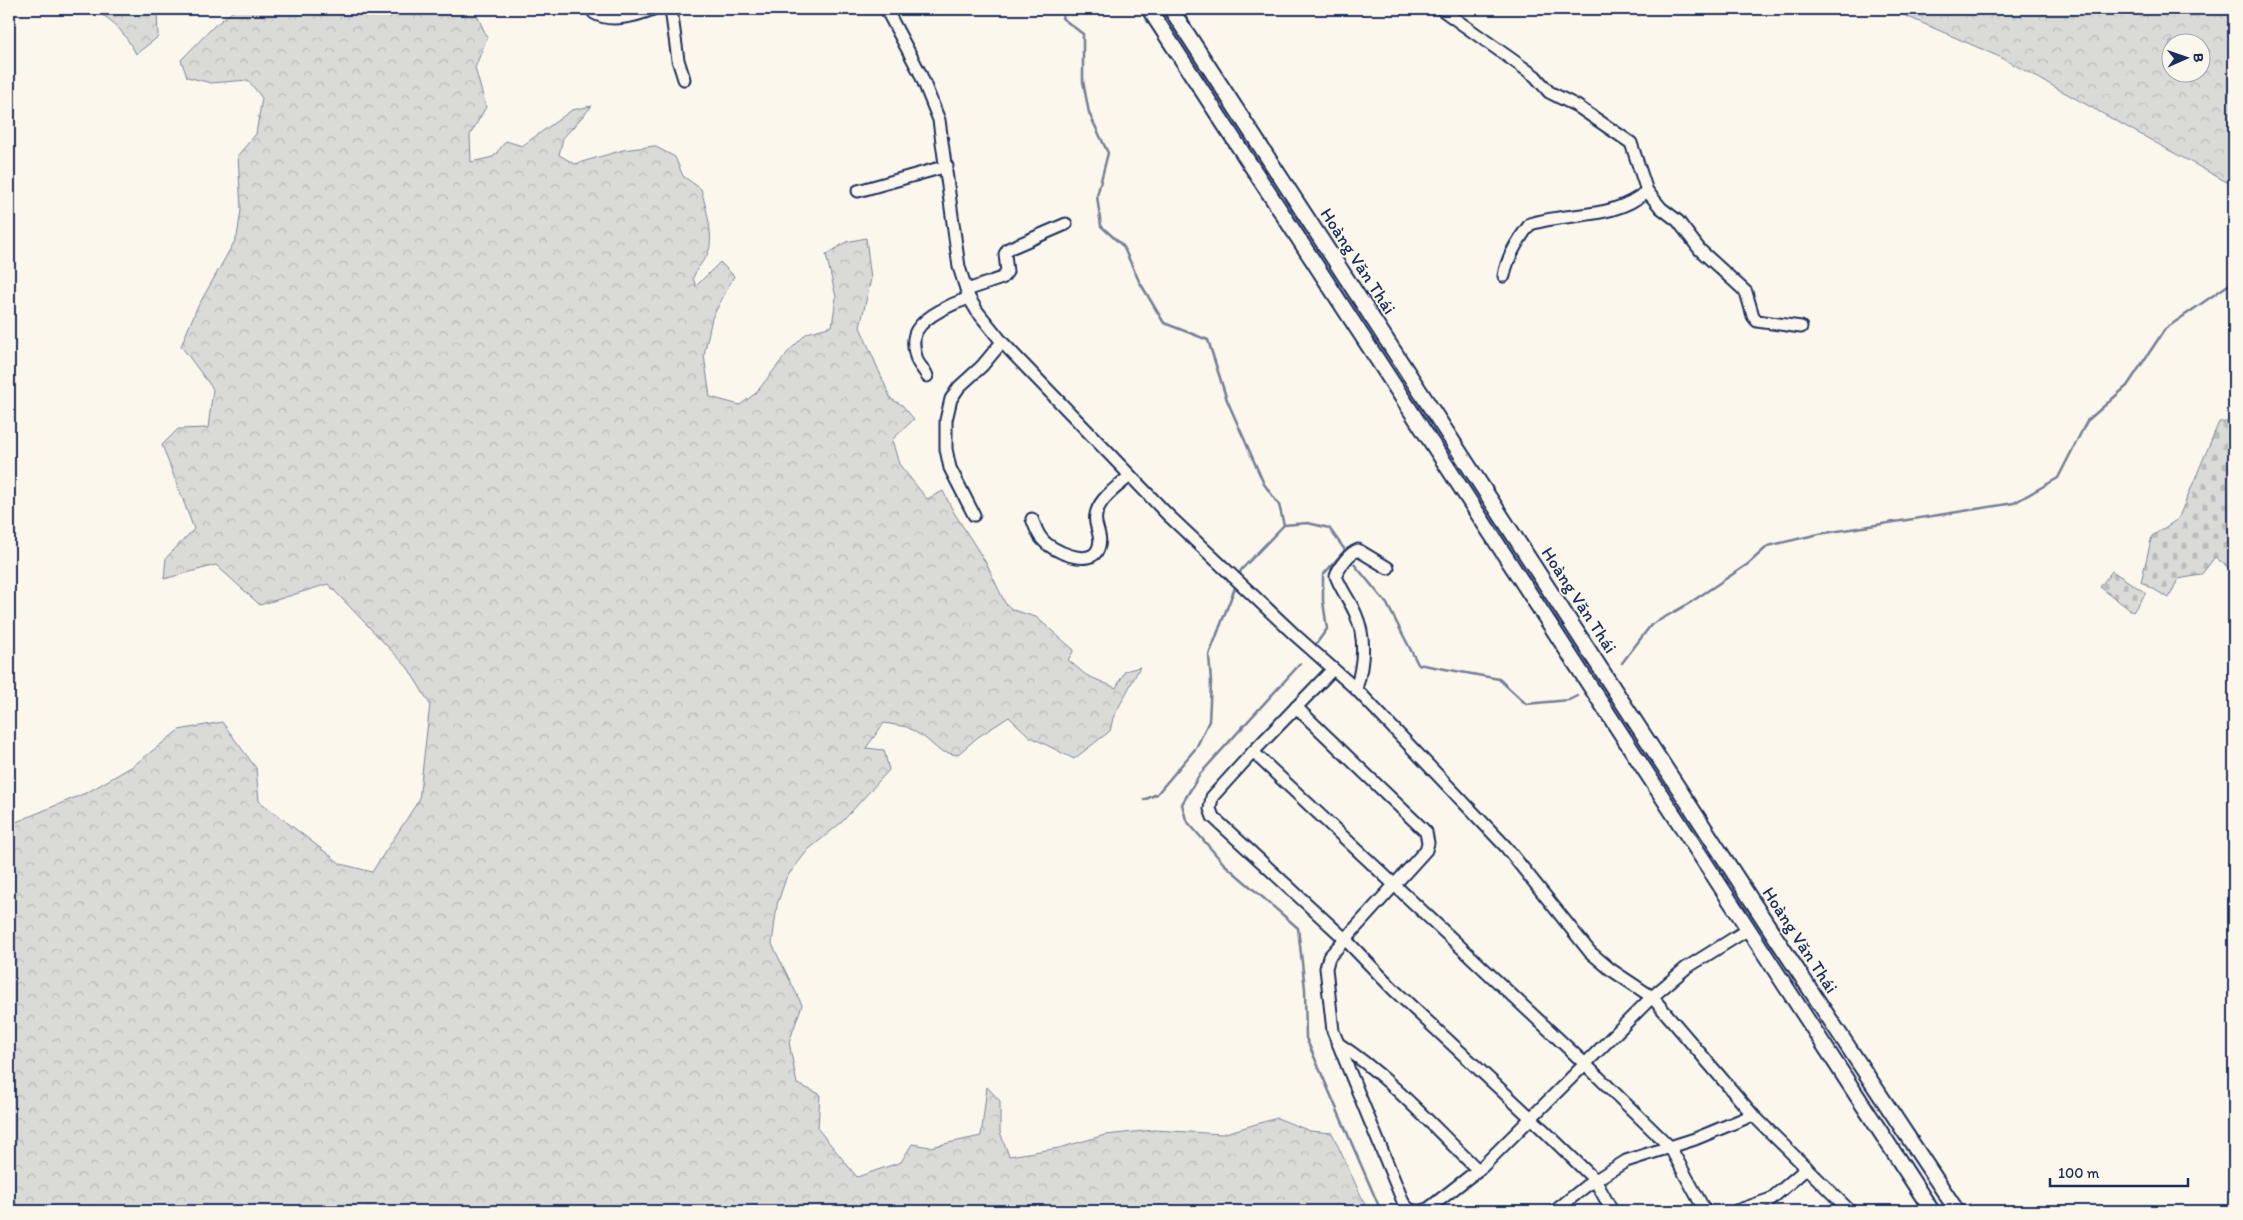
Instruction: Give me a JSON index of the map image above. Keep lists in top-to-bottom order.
{
  "streets": {
    "main road": ["Hoàng Văn Thái"]
  },
  "scale_bar": "100 m",
  "north": "right"
}
